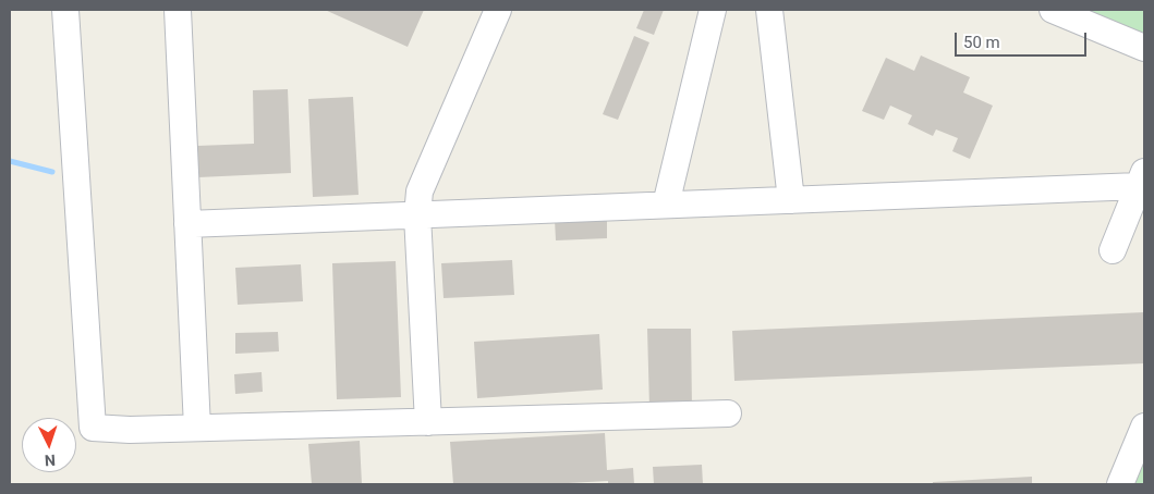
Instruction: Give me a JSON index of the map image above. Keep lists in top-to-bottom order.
{
  "scale_bar": "50 m",
  "north": "bottom"
}
